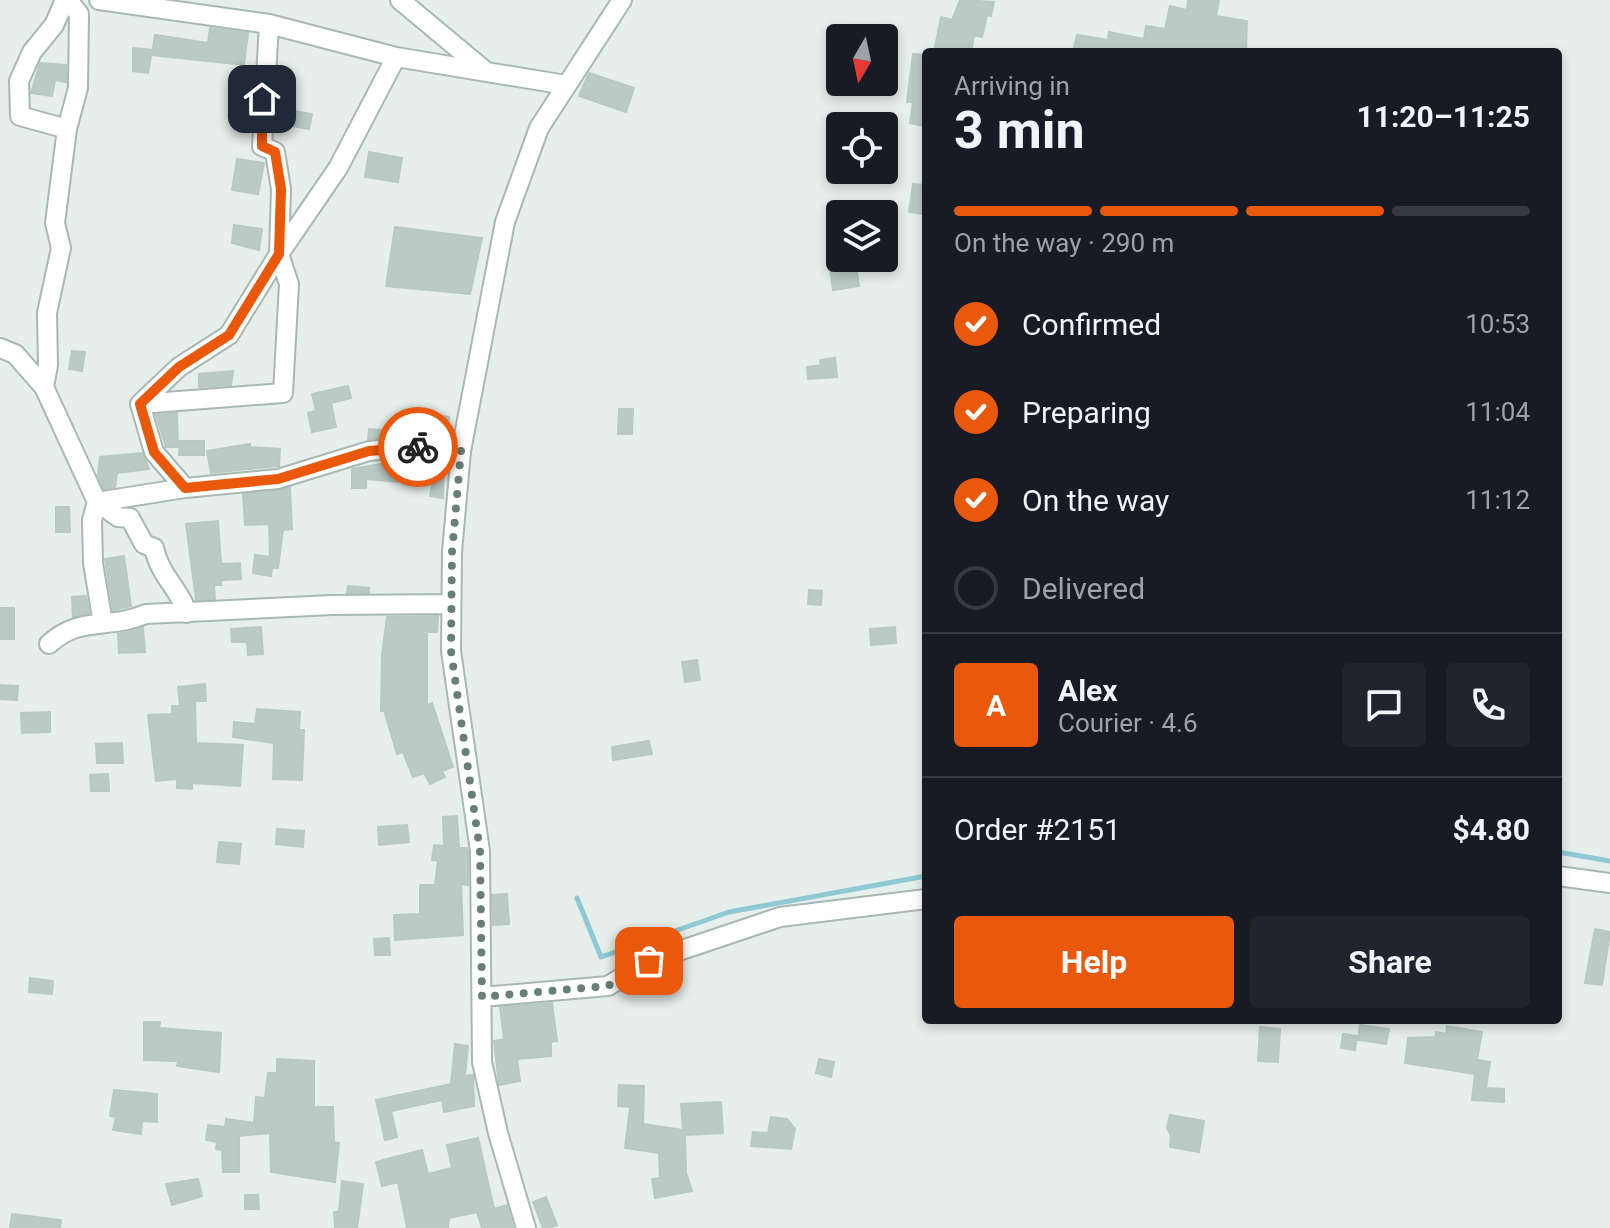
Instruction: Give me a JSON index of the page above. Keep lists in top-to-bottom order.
{
  "north": "bottom",
  "page": {
    "heading": ["3 min", "Arriving in", "11:20–11:25"],
    "panel": [
      "Alex",
      "Courier · 4.6",
      "Order #2151",
      "$4.80"
    ],
    "bar": "On the way · 290 m",
    "list": [
      ["Confirmed", "10:53"],
      ["Preparing", "11:04"],
      ["On the way", "11:12"],
      "Delivered"
    ],
    "round": "A",
    "buttons": ["Help", "Share"]
  }
}
